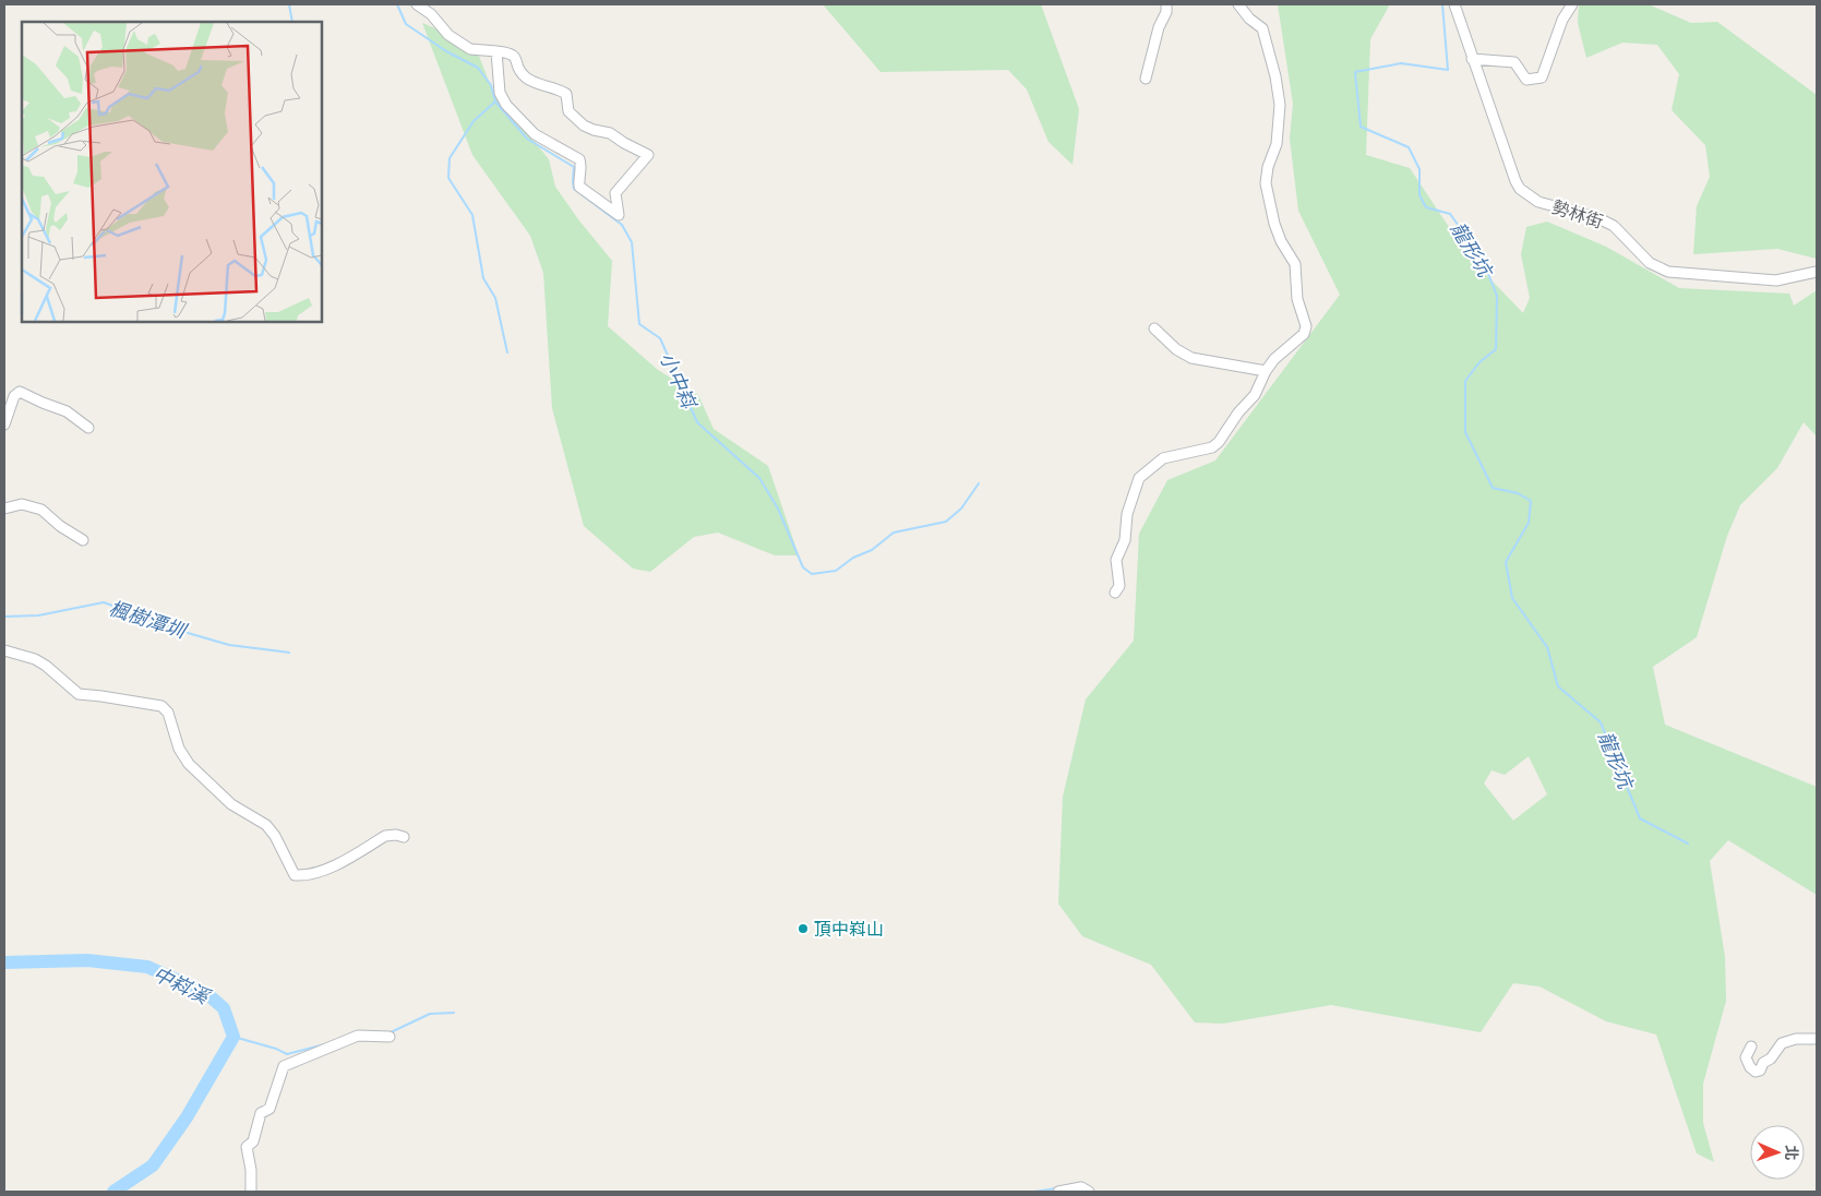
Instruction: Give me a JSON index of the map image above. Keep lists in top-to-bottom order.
{
  "streets": {
    "street": ["勢林街"]
  },
  "water": [
    "龍形坑",
    "小中嵙",
    "楓樹潭圳",
    "中嵙溪"
  ],
  "places": ["頂中嵙山"],
  "north": "right"
}
